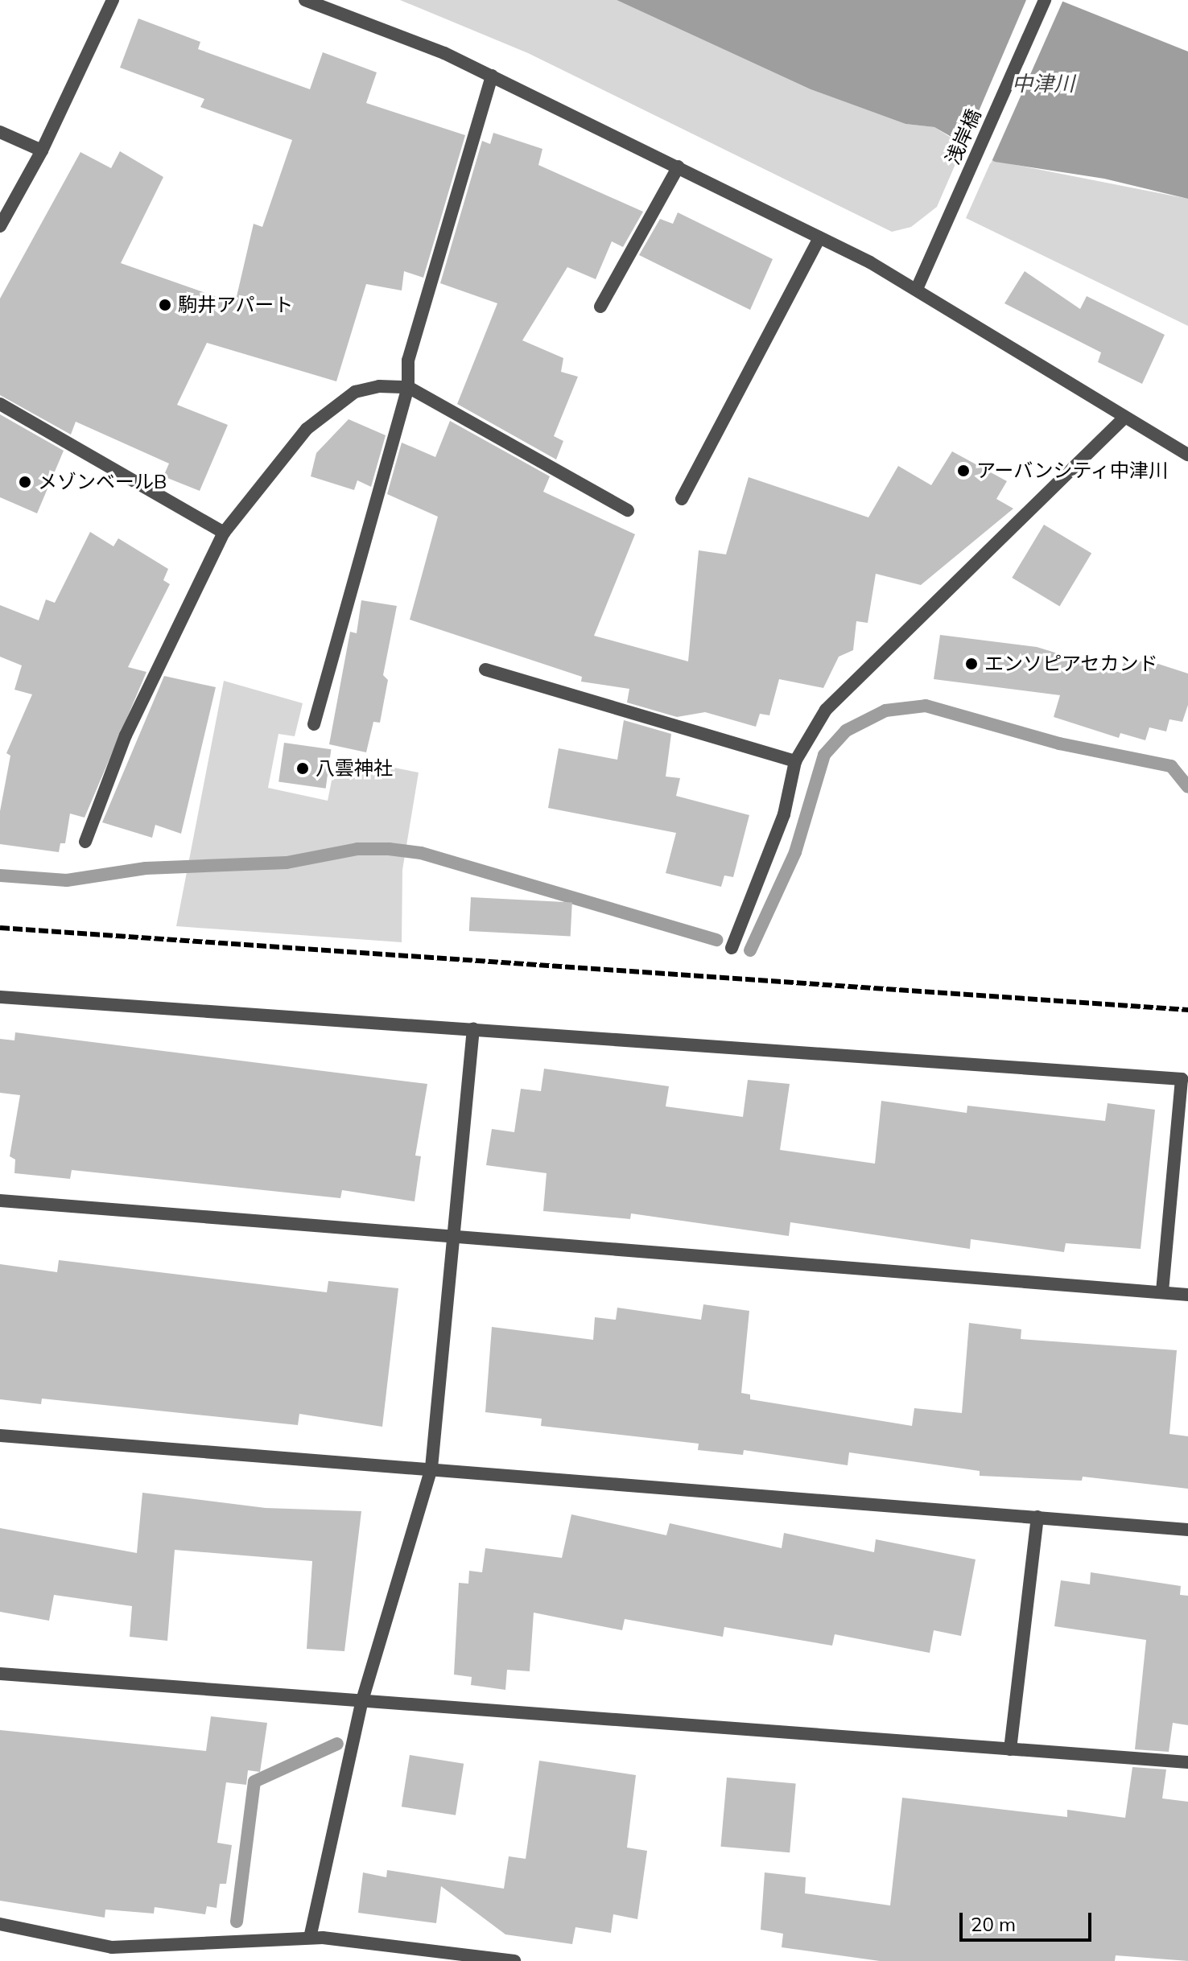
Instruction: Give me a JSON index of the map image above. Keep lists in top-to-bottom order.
{
  "streets": {
    "street": ["浅岸橋"]
  },
  "water": ["中津川"],
  "places": [
    "駒井アパート",
    "アーバンシティ中津川",
    "メゾンベールB",
    "エンソピアセカンド",
    "八雲神社"
  ],
  "scale_bar": "20 m"
}
